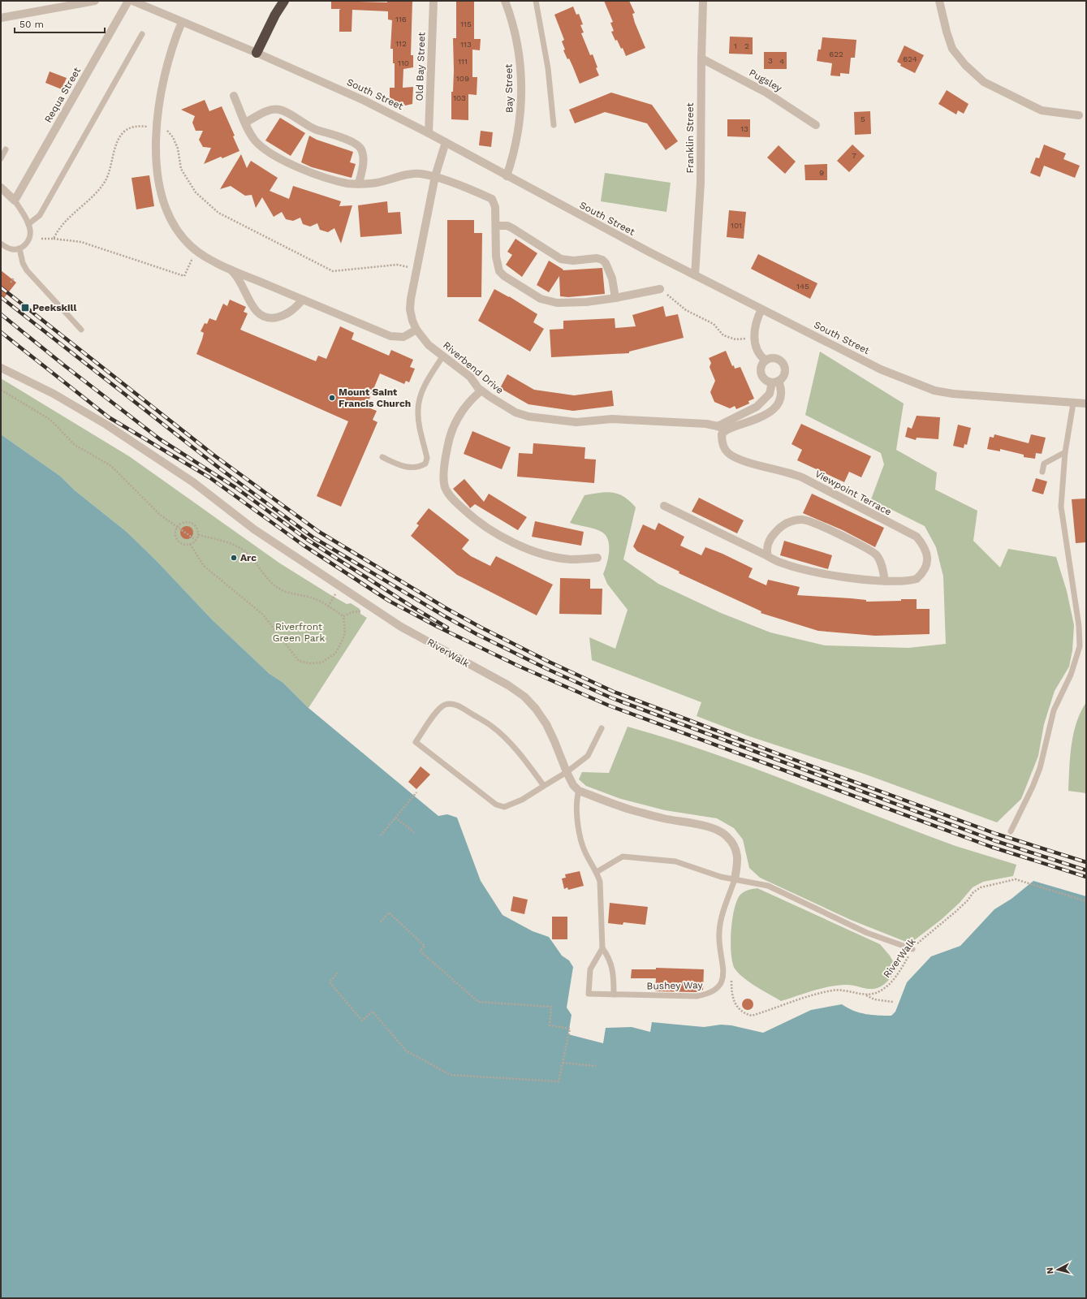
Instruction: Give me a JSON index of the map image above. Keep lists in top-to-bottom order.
{
  "streets": {
    "street": [
      "Old Bay Street",
      "Pugsley",
      "Bay Street",
      "South Street",
      "Requa Street",
      "Franklin Street",
      "Riverbend Drive",
      "Viewpoint Terrace"
    ],
    "lane": ["Bushey Way"],
    "path": ["RiverWalk"]
  },
  "crossings": [
    ["Old Bay Street", "South Street"],
    ["Pugsley", "Franklin Street"],
    ["Bay Street", "South Street"],
    ["South Street", "Franklin Street"],
    ["South Street", "Riverbend Drive"],
    ["Riverbend Drive", "Viewpoint Terrace"]
  ],
  "parks": ["Riverfront Green Park"],
  "places": {
    "transit": ["Peekskill"],
    "other": ["Mount Saint Francis Church", "Arc"]
  },
  "house_numbers": [
    "116",
    "115",
    "112",
    "113",
    "1",
    "2",
    "622",
    "624",
    "3",
    "111",
    "4",
    "110",
    "109",
    "103",
    "5",
    "13",
    "7",
    "9",
    "101",
    "145"
  ],
  "scale_bar": "50 m",
  "north": "left"
}
